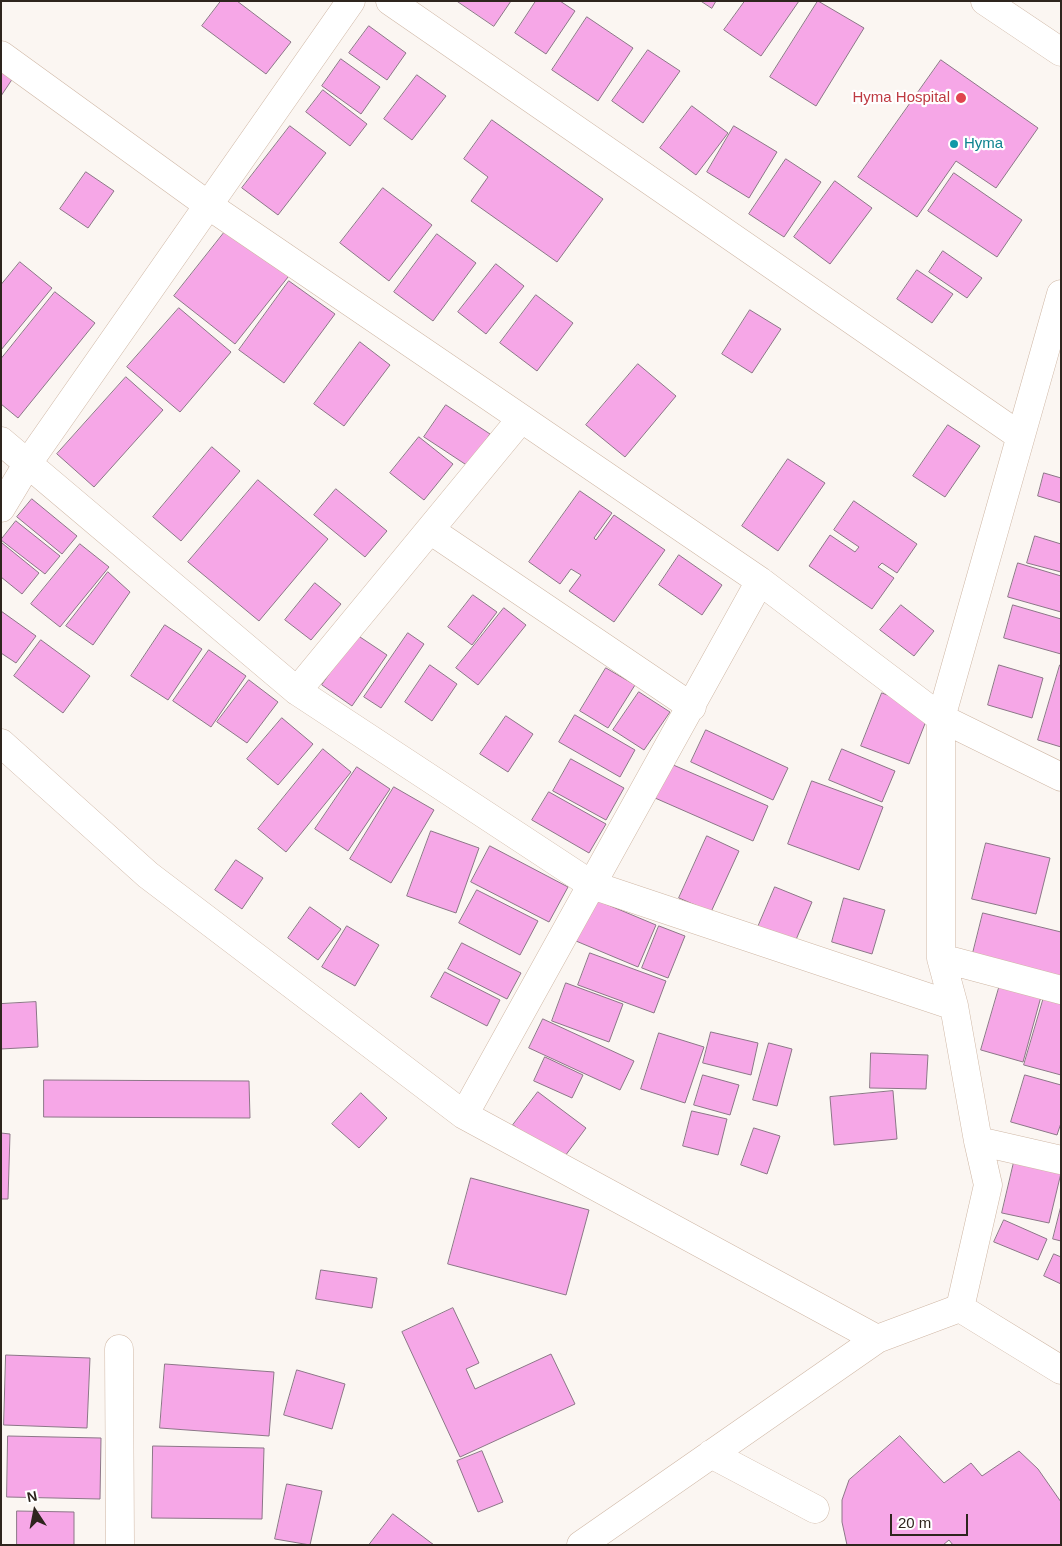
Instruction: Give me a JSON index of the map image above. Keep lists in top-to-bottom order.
{
  "places": ["Hyma Hospital", "Hyma"],
  "scale_bar": "20 m",
  "north": "top"
}
